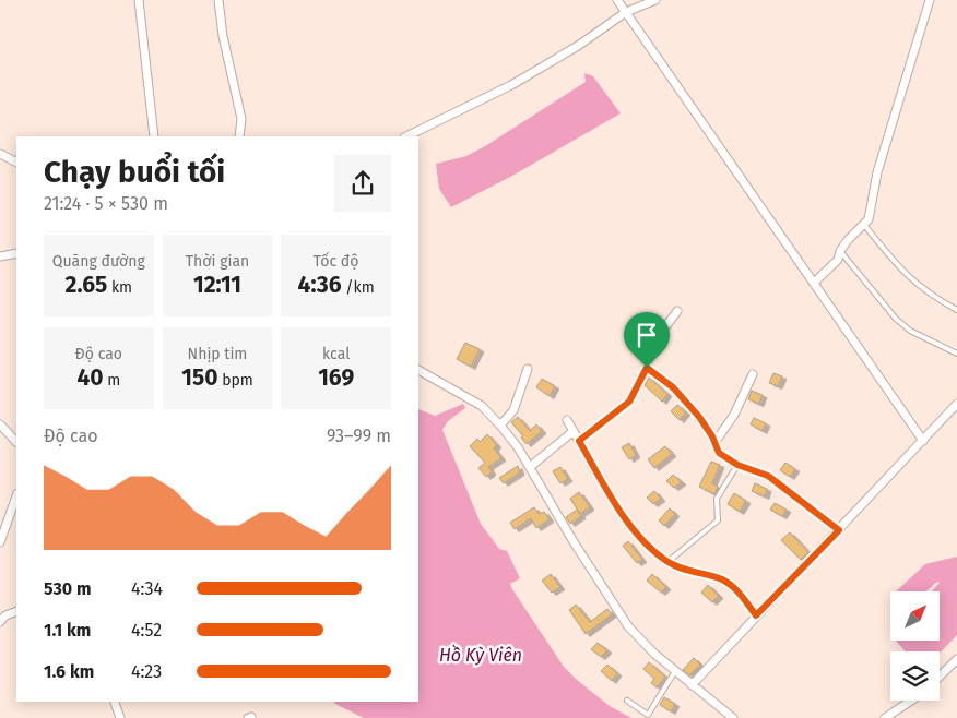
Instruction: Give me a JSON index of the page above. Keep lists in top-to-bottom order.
{
  "water": ["Hồ Kỳ Viên"],
  "north": "top right",
  "page": {
    "heading": ["Chạy buổi tối", "21:24 · 5 × 530 m"],
    "stats": [
      ["Quãng đường", "2.65 km"],
      ["Thời gian", "12:11"],
      ["Tốc độ", "4:36 /km"],
      ["Độ cao", "40 m"],
      ["Nhịp tim", "150 bpm"],
      ["kcal", "169"]
    ],
    "chart": ["Độ cao", "93–99 m"],
    "list": [
      {
        "name": "530 m",
        "note": "4:34"
      },
      {
        "name": "1.1 km",
        "note": "4:52"
      },
      {
        "name": "1.6 km",
        "note": "4:23"
      }
    ]
  }
}
